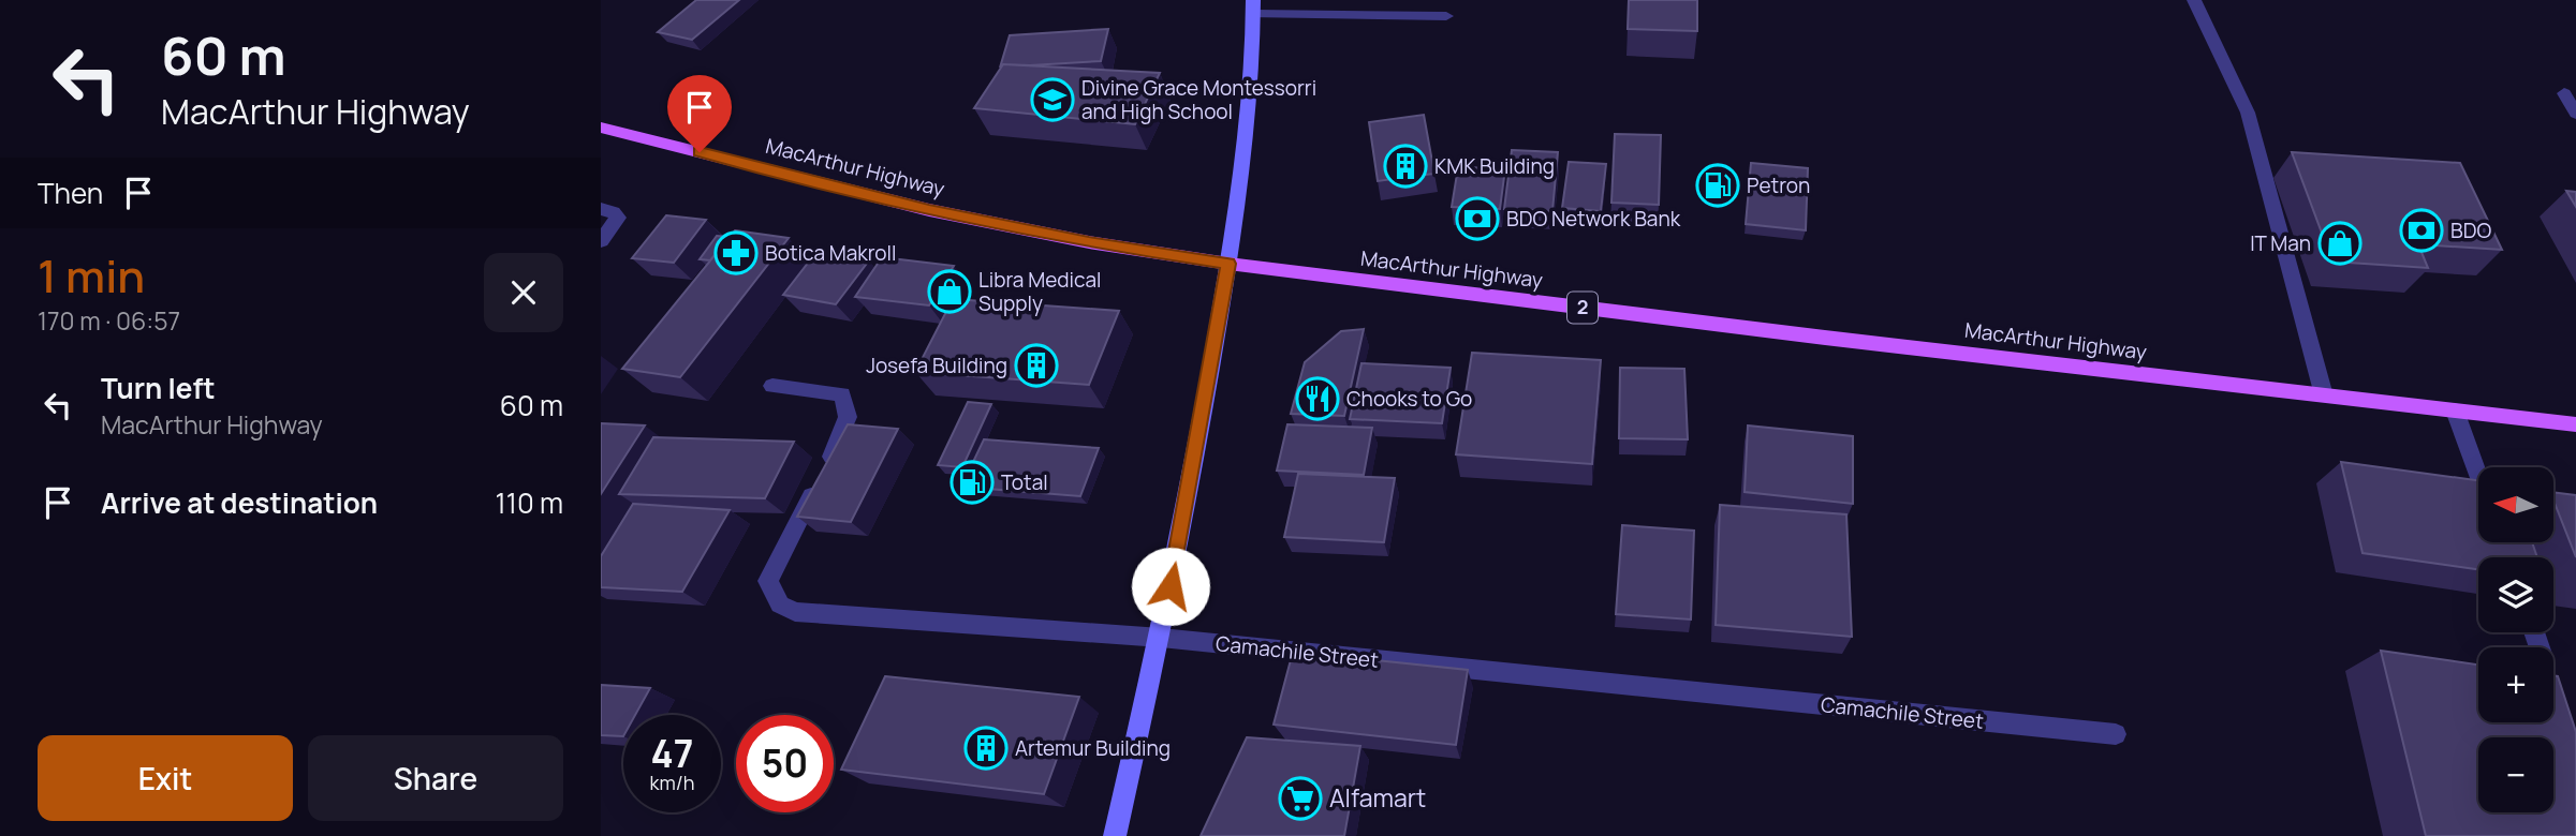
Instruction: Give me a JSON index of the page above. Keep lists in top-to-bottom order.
{
  "streets": {
    "main road": ["MacArthur Highway", "2"],
    "street": ["Camachile Street"]
  },
  "places": {
    "school or university": ["Divine Grace Montessorri and High School"],
    "building": ["KMK Building", "Josefa Building", "Artemur Building"],
    "fuel station": ["Petron", "Total"],
    "bank": ["BDO Network Bank", "BDO"],
    "shop": ["IT Man", "Libra Medical Supply"],
    "pharmacy": ["Botica Makroll"],
    "restaurant": ["Chooks to Go"],
    "supermarket": ["Alfamart"]
  },
  "north": "left",
  "page": {
    "turn": ["60 m", "MacArthur Highway"],
    "then": "Then",
    "heading": ["1 min", "170 m · 06:57"],
    "list": [
      {
        "name": "Turn left",
        "note": "MacArthur Highway",
        "value": "60 m"
      },
      {
        "name": "Arrive at destination",
        "value": "110 m"
      }
    ],
    "map_buttons": ["+", "−"],
    "speed": "47 km/h",
    "limit": "50",
    "buttons": ["Exit", "Share"]
  }
}
